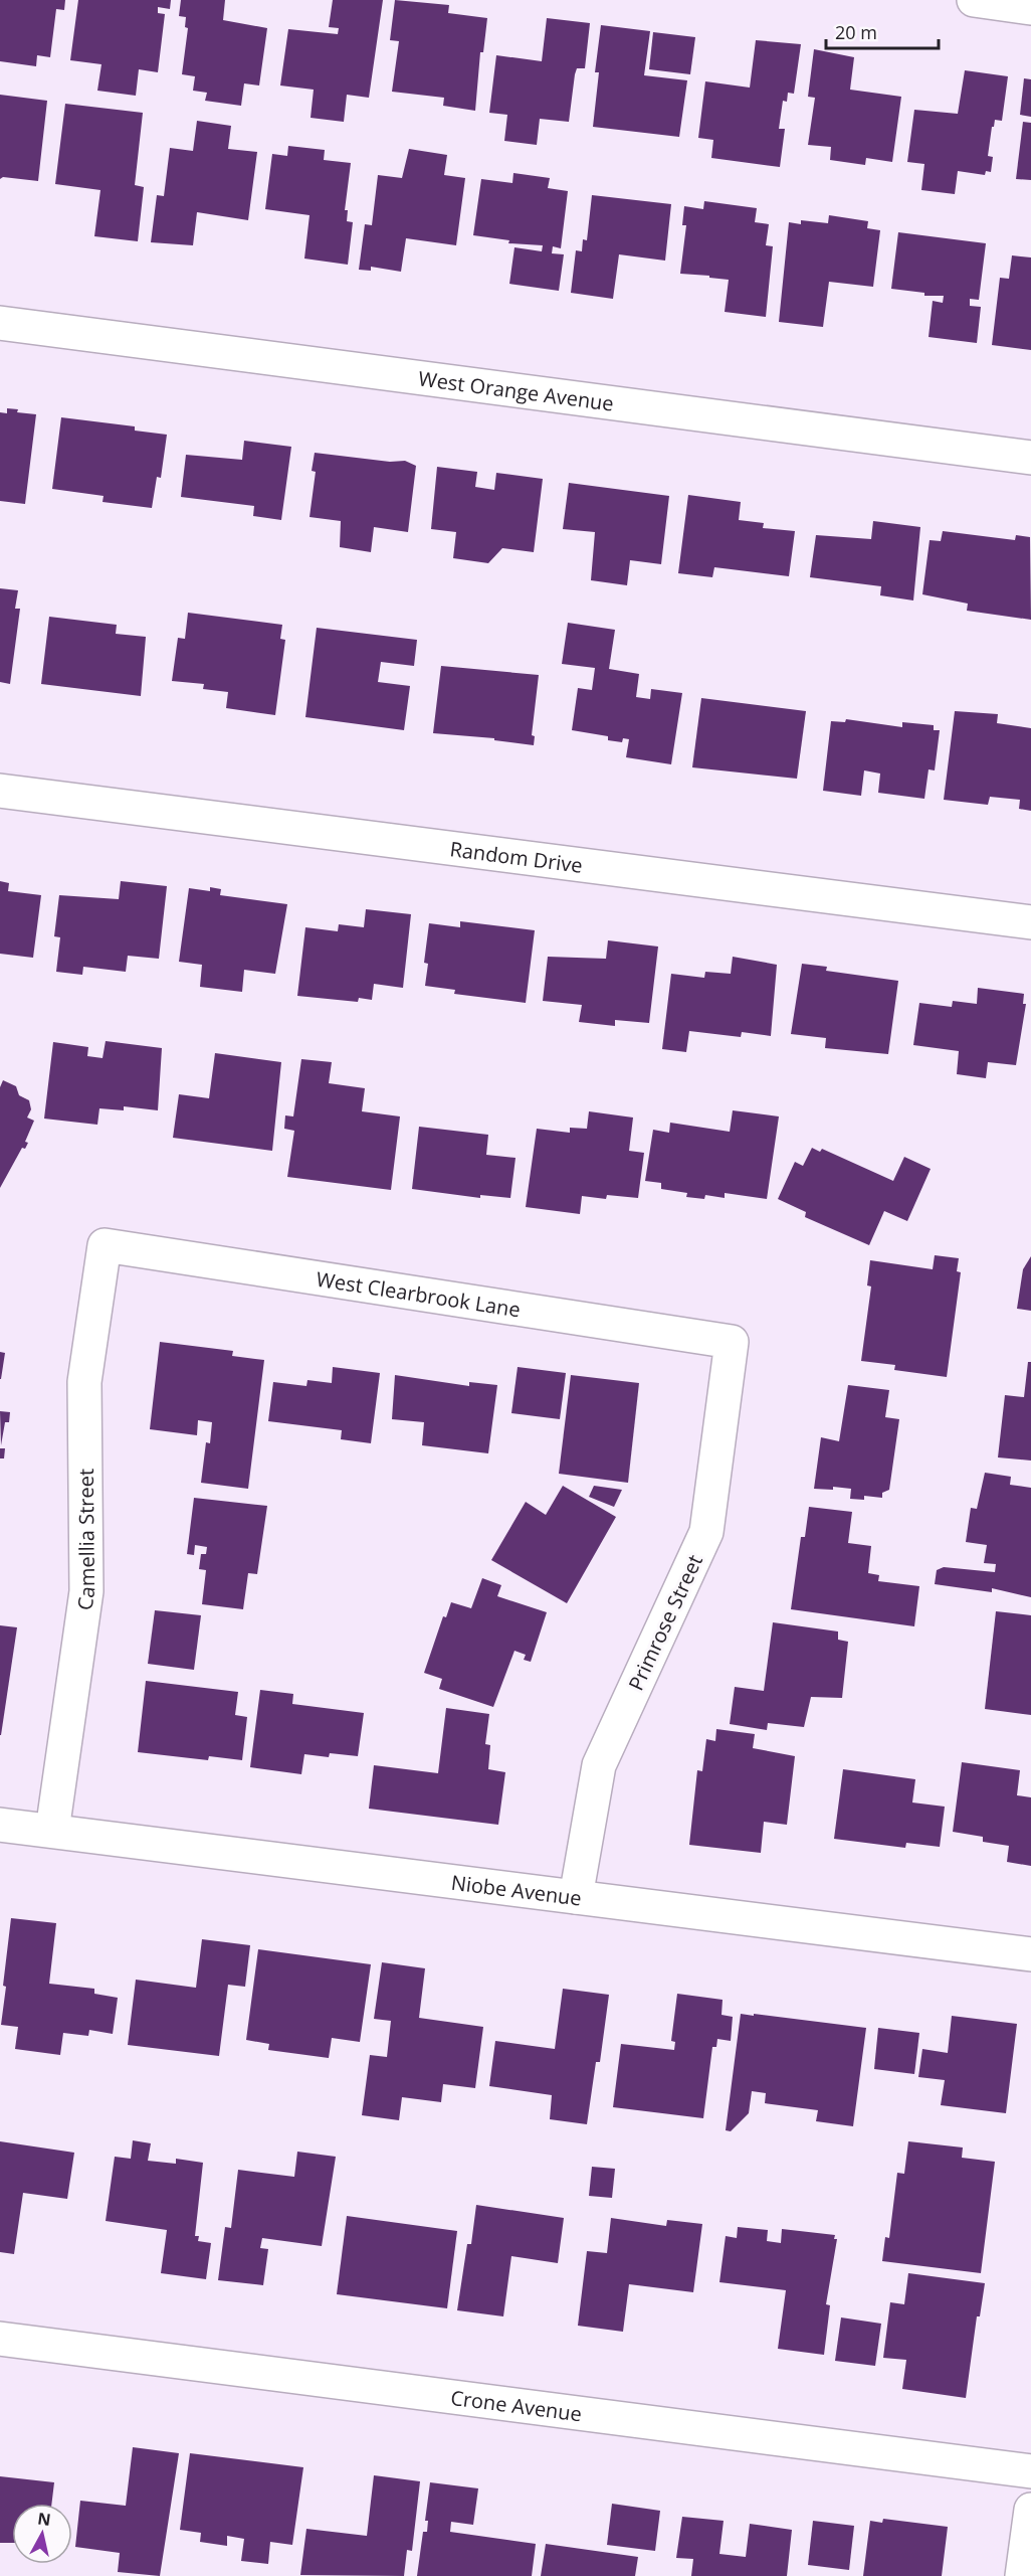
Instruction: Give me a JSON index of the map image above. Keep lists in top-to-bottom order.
{
  "streets": {
    "street": [
      "West Orange Avenue",
      "Random Drive",
      "West Clearbrook Lane",
      "Camellia Street",
      "Primrose Street",
      "Niobe Avenue",
      "Crone Avenue"
    ]
  },
  "crossings": [
    ["West Clearbrook Lane", "Camellia Street"],
    ["West Clearbrook Lane", "Primrose Street"],
    ["Camellia Street", "Niobe Avenue"],
    ["Primrose Street", "Niobe Avenue"]
  ],
  "scale_bar": "20 m",
  "north": "top"
}
